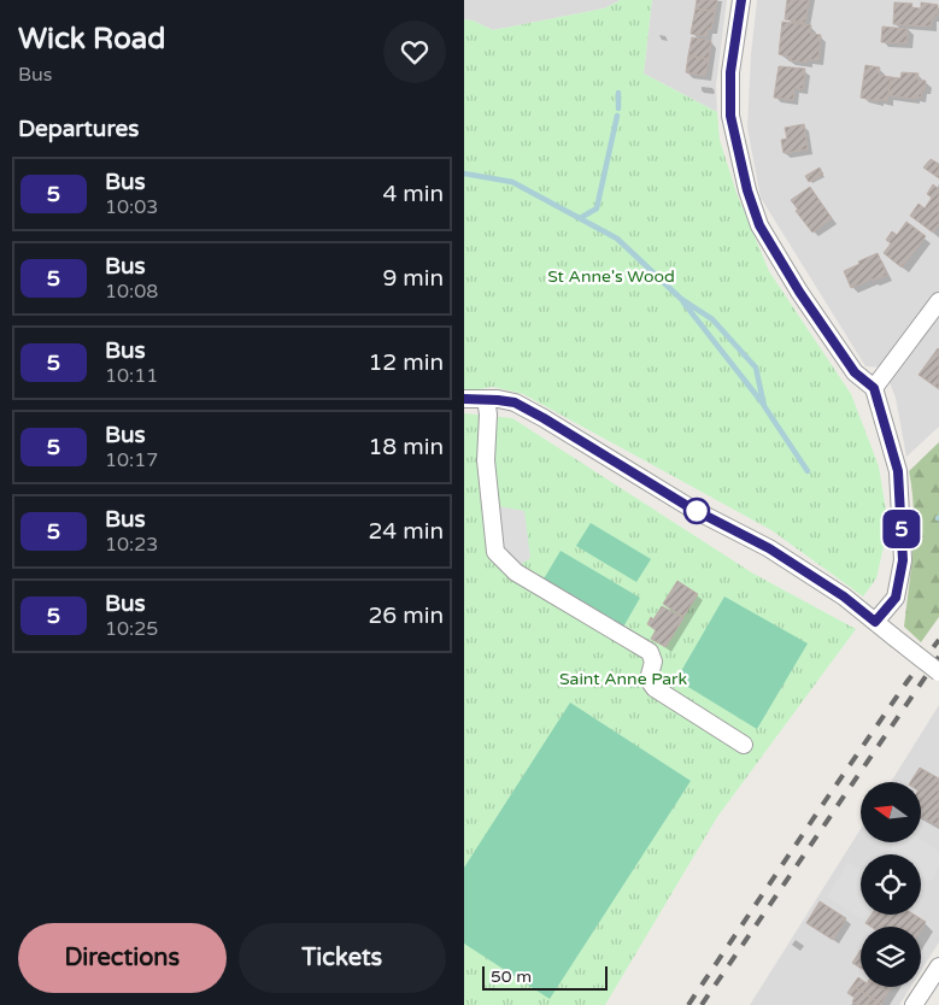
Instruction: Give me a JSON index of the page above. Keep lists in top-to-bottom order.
{
  "parks": ["St Anne's Wood", "Saint Anne Park"],
  "lines": ["bus line 5"],
  "scale_bar": "50 m",
  "north": "left",
  "page": {
    "heading": [
      ["Wick Road", "Bus"],
      "Departures"
    ],
    "on_map": "5",
    "list": [
      {
        "mark": "5",
        "name": "Bus",
        "note": "10:03",
        "value": "4 min"
      },
      {
        "mark": "5",
        "name": "Bus",
        "note": "10:08",
        "value": "9 min"
      },
      {
        "mark": "5",
        "name": "Bus",
        "note": "10:11",
        "value": "12 min"
      },
      {
        "mark": "5",
        "name": "Bus",
        "note": "10:17",
        "value": "18 min"
      },
      {
        "mark": "5",
        "name": "Bus",
        "note": "10:23",
        "value": "24 min"
      },
      {
        "mark": "5",
        "name": "Bus",
        "note": "10:25",
        "value": "26 min"
      }
    ],
    "buttons": ["Directions", "Tickets"],
    "scale": "50 m"
  }
}
